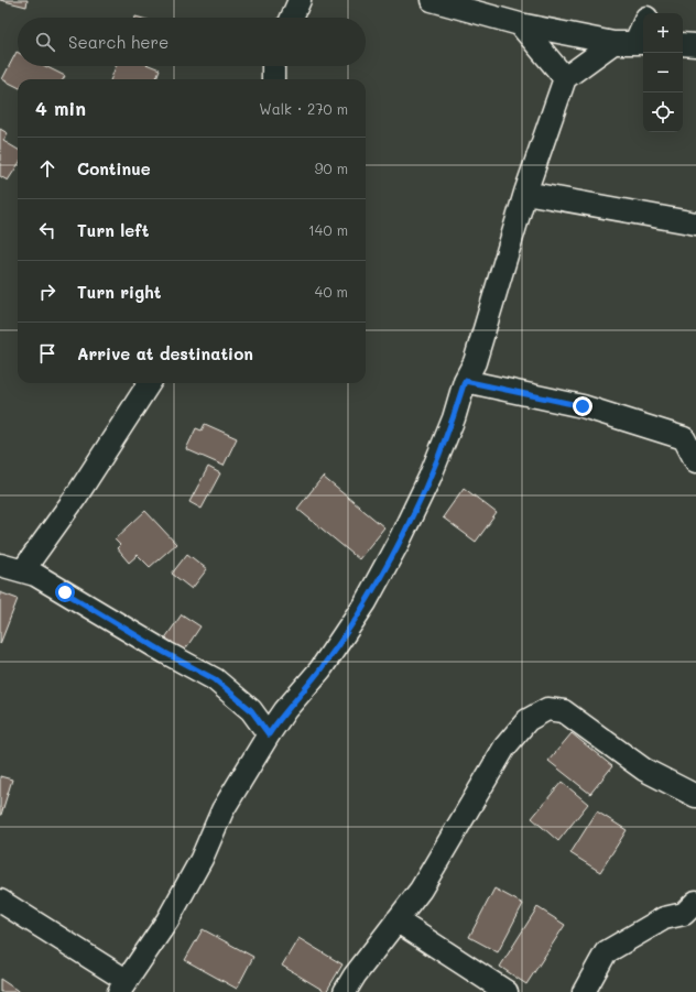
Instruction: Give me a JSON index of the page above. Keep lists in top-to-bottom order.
{
  "page": {
    "map_buttons": ["+", "−"],
    "search": "Search here",
    "heading": ["4 min", "Walk · 270 m"],
    "list": [
      ["Continue", "90 m"],
      ["Turn left", "140 m"],
      ["Turn right", "40 m"],
      "Arrive at destination"
    ]
  }
}
